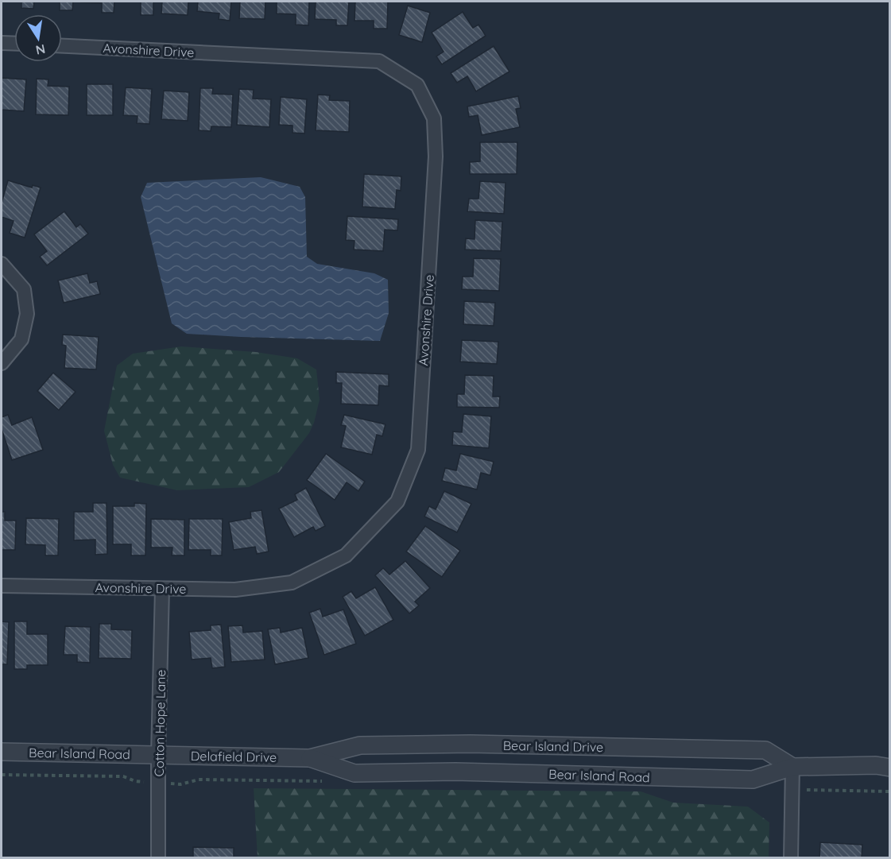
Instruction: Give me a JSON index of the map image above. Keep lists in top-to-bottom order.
{
  "streets": {
    "street": [
      "Avonshire Drive",
      "Cotton Hope Lane",
      "Bear Island Drive",
      "Bear Island Road",
      "Delafield Drive"
    ]
  },
  "crossings": [
    ["Avonshire Drive", "Cotton Hope Lane"],
    ["Cotton Hope Lane", "Bear Island Road"],
    ["Cotton Hope Lane", "Delafield Drive"],
    ["Bear Island Drive", "Bear Island Road"],
    ["Bear Island Drive", "Delafield Drive"],
    ["Bear Island Road", "Delafield Drive"]
  ],
  "north": "bottom"
}
